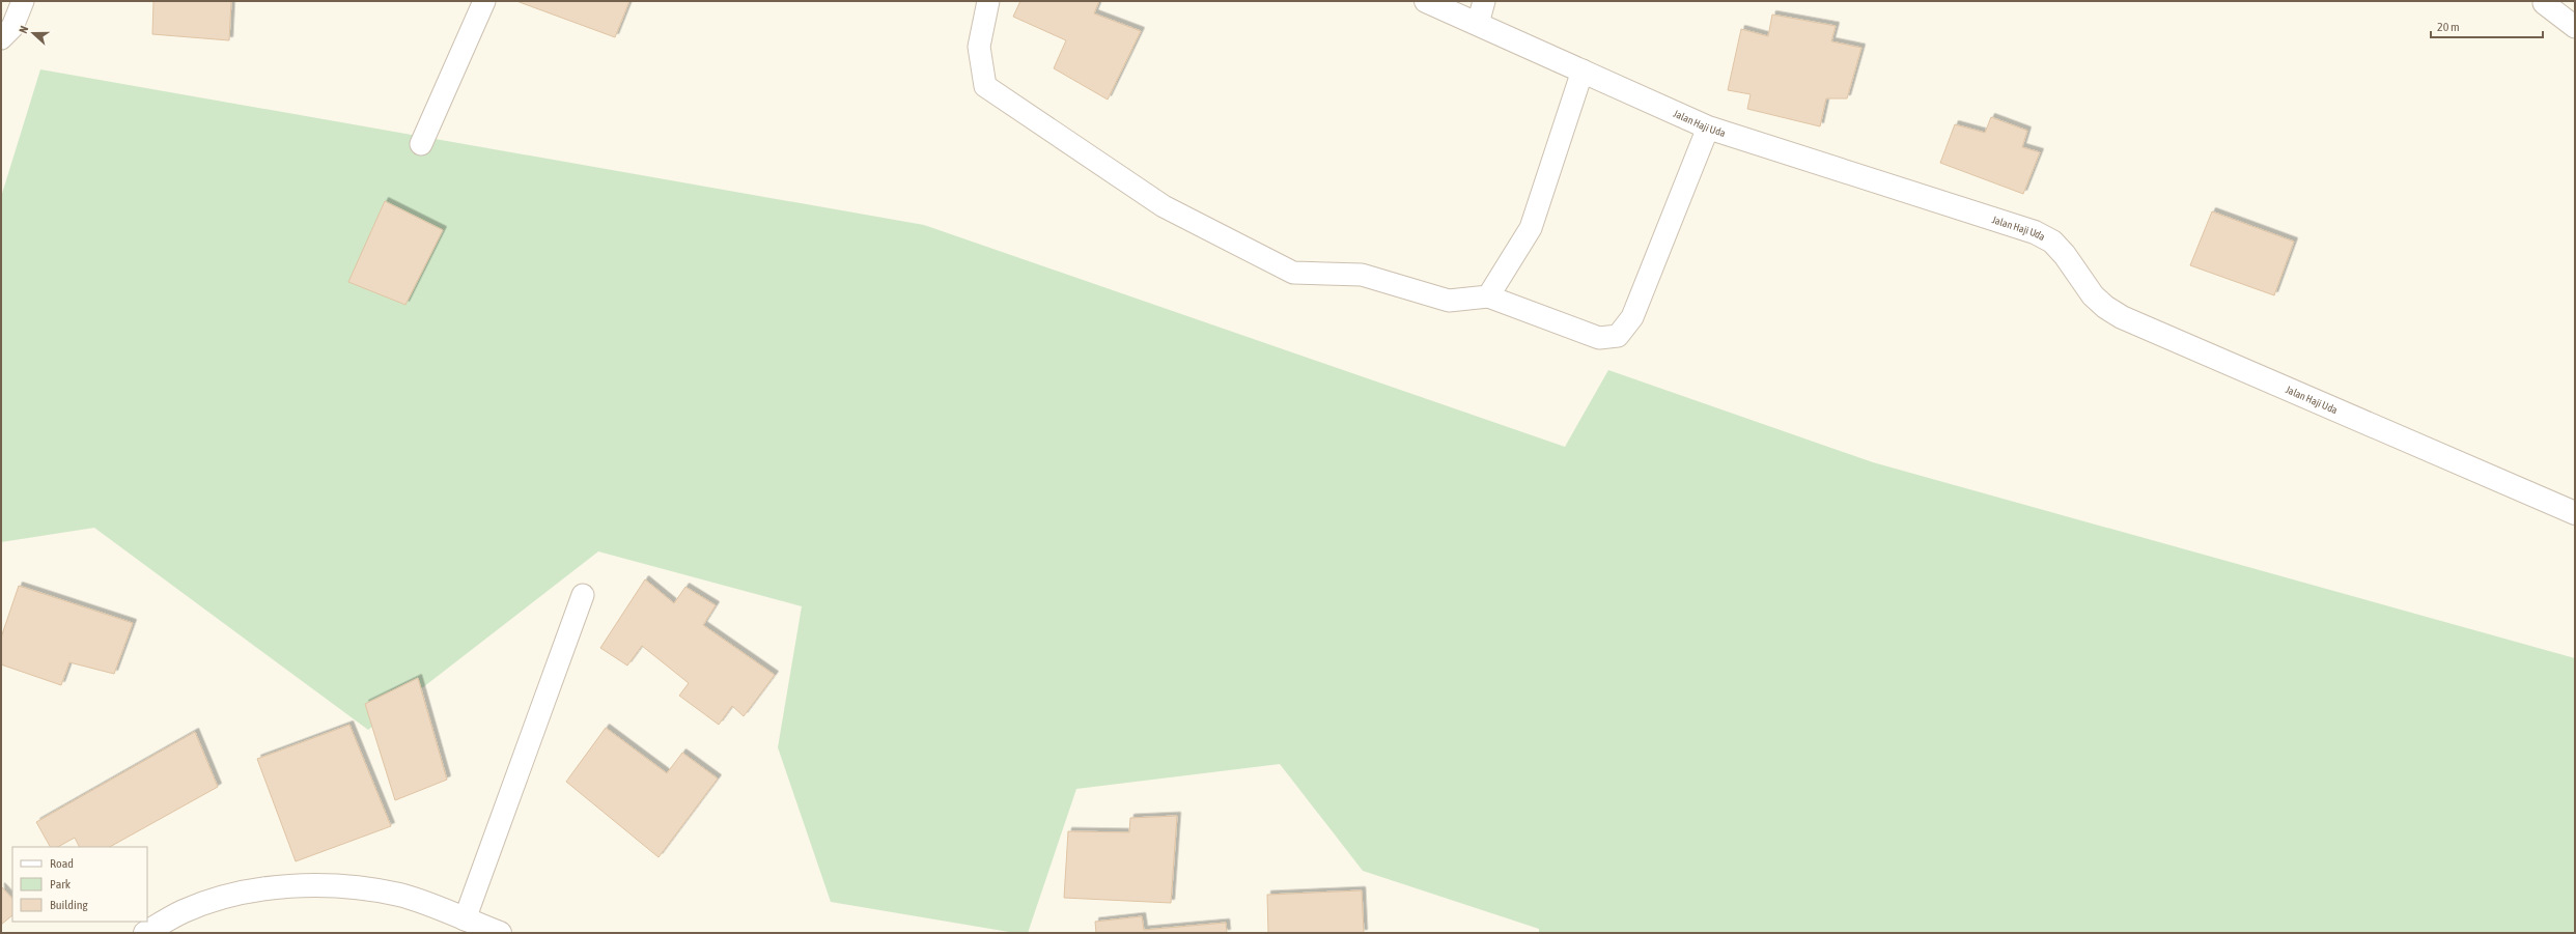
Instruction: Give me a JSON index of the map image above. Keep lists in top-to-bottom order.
{
  "streets": {
    "street": ["Jalan Haji Uda"]
  },
  "legend": ["Road", "Park", "Building"],
  "scale_bar": "20 m",
  "north": "left"
}
